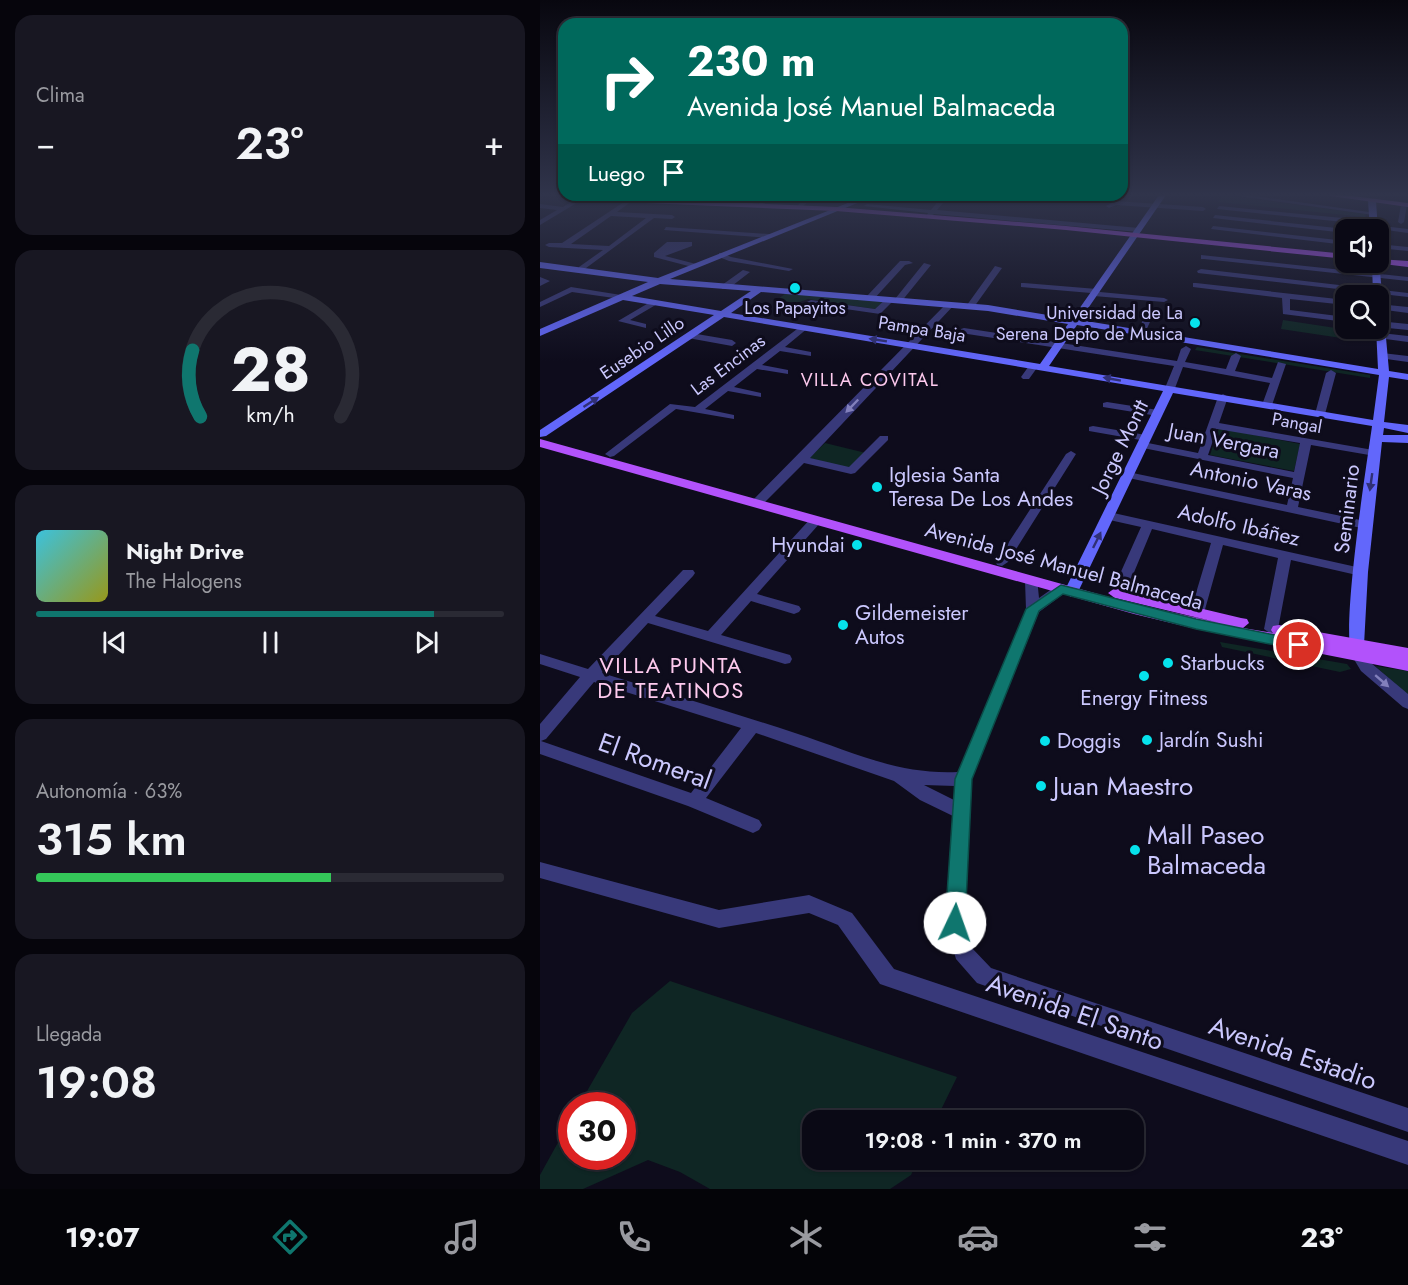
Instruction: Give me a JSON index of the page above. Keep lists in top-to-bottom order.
{
  "streets": {
    "main road": ["Avenida José Manuel Balmaceda"],
    "street": [
      "Pampa Baja",
      "Eusebio Lillo",
      "Las Encinas",
      "Pangal",
      "Juan Vergara",
      "Jorge Montt",
      "Antonio Varas",
      "Seminario",
      "Adolfo Ibáñez",
      "El Romeral",
      "Avenida El Santo",
      "Avenida Estadio"
    ]
  },
  "crossings": [
    ["Pampa Baja", "Eusebio Lillo"],
    ["Pampa Baja", "Las Encinas"],
    ["Pampa Baja", "Jorge Montt"],
    ["Pampa Baja", "Seminario"],
    ["Eusebio Lillo", "Avenida José Manuel Balmaceda"],
    ["Las Encinas", "Avenida José Manuel Balmaceda"],
    ["Pangal", "Seminario"],
    ["Juan Vergara", "Jorge Montt"],
    ["Jorge Montt", "Antonio Varas"],
    ["Jorge Montt", "Adolfo Ibáñez"],
    ["Jorge Montt", "Avenida José Manuel Balmaceda"],
    ["Antonio Varas", "Seminario"],
    ["Seminario", "Adolfo Ibáñez"],
    ["Seminario", "Avenida José Manuel Balmaceda"],
    ["Avenida José Manuel Balmaceda", "Avenida Estadio"]
  ],
  "districts": ["VILLA COVITAL", "VILLA PUNTA DE TEATINOS"],
  "places": [
    "Los Papayitos",
    "Universidad de La Serena Depto de Musica",
    "Iglesia Santa Teresa De Los Andes",
    "Hyundai",
    "Gildemeister Autos",
    "Starbucks",
    "Energy Fitness",
    "Jardín Sushi",
    "Doggis",
    "Juan Maestro",
    "Mall Paseo Balmaceda"
  ],
  "page": {
    "tile": [
      "Clima",
      ["Autonomía · 63%", "315 km"],
      ["Llegada", "19:08"]
    ],
    "turn": ["230 m", "Avenida José Manuel Balmaceda"],
    "heat": ["−", "23°", "+"],
    "then": "Luego",
    "song": ["Night Drive", "The Halogens"],
    "limit": "30",
    "trip": "19:08 · 1 min · 370 m",
    "tabs": ["19:07", "23°"],
    "gauge": ["28", "km/h"]
  }
}
